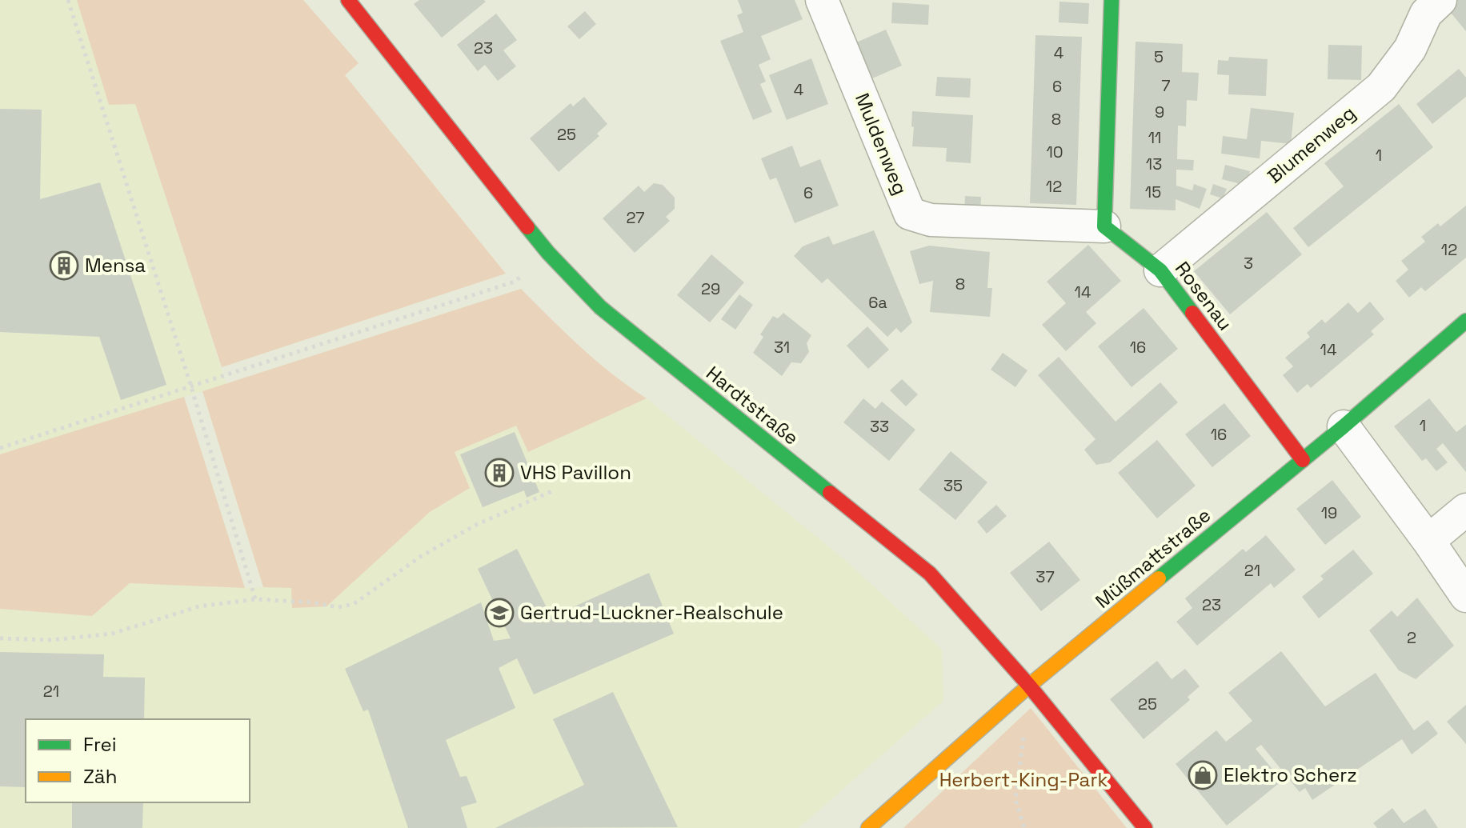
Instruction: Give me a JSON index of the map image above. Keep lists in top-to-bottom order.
{
  "streets": {
    "street": [
      "Muldenweg",
      "Blumenweg",
      "Rosenau",
      "Hardtstraße",
      "Müßmattstraße"
    ]
  },
  "crossings": [
    ["Muldenweg", "Rosenau"],
    ["Blumenweg", "Rosenau"],
    ["Rosenau", "Müßmattstraße"],
    ["Hardtstraße", "Müßmattstraße"]
  ],
  "parks": ["Herbert-King-Park"],
  "places": {
    "building": ["Mensa", "VHS Pavillon"],
    "school or university": ["Gertrud-Luckner-Realschule"],
    "shop": ["Elektro Scherz"]
  },
  "house_numbers": [
    "23",
    "4",
    "5",
    "7",
    "6",
    "4",
    "9",
    "8",
    "25",
    "11",
    "10",
    "1",
    "13",
    "12",
    "15",
    "6",
    "27",
    "12",
    "3",
    "8",
    "29",
    "14",
    "6a",
    "31",
    "16",
    "14",
    "1",
    "33",
    "16",
    "35",
    "19",
    "21",
    "37",
    "23",
    "2",
    "21",
    "25"
  ],
  "legend": ["Frei", "Zäh"]
}
